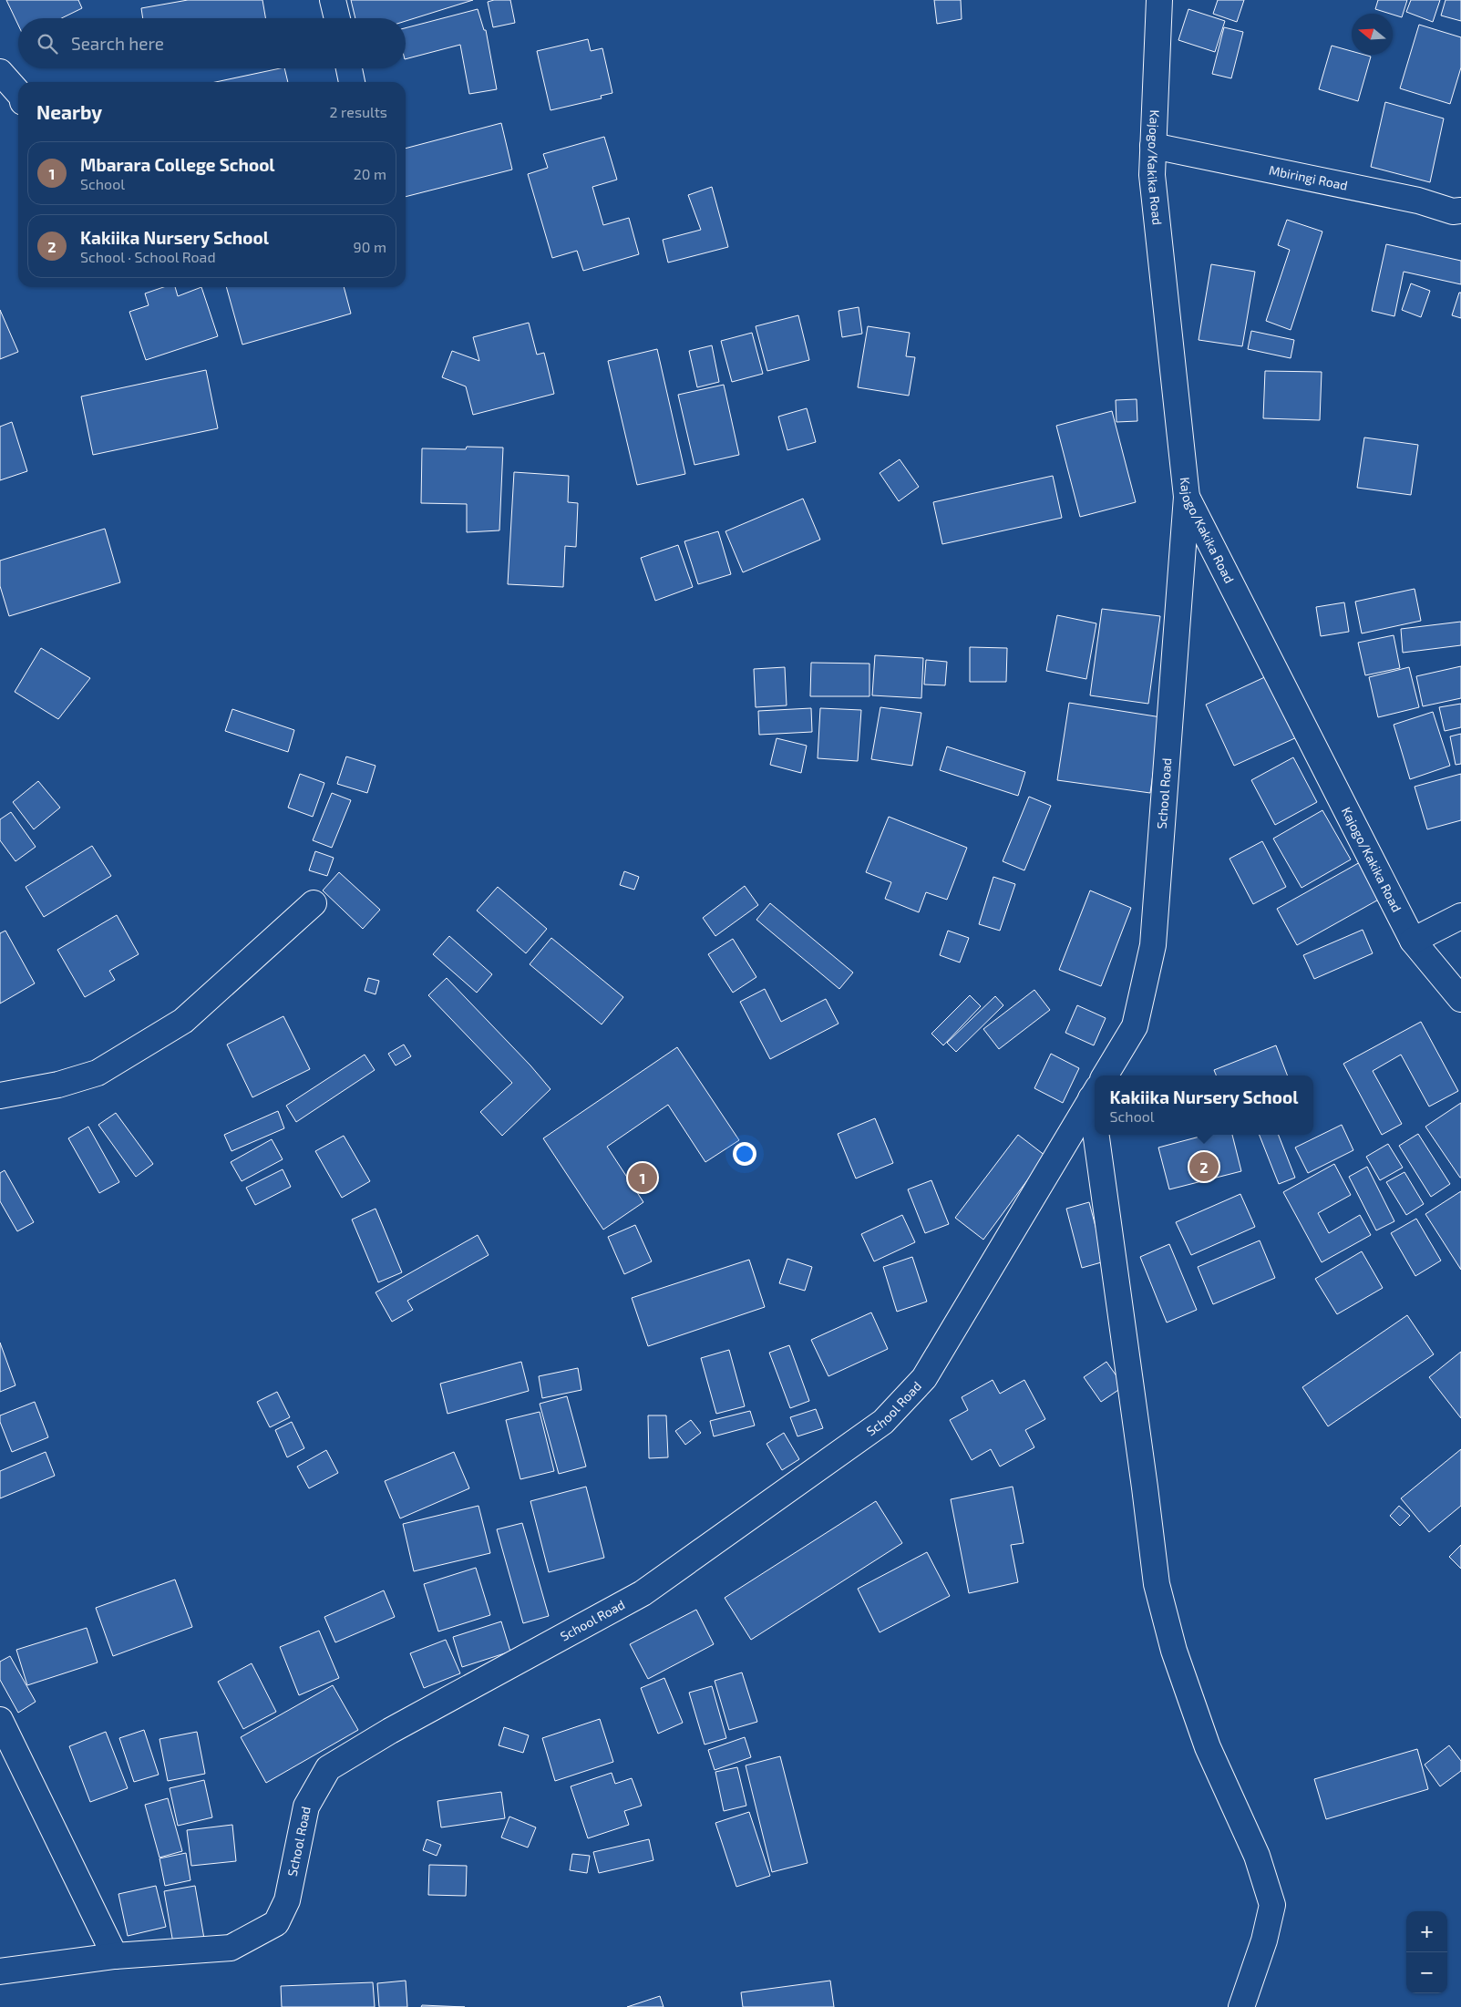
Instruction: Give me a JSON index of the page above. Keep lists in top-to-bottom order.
{
  "streets": {
    "street": ["Kajogo/Kakika Road", "Mbiringi Road", "School Road"]
  },
  "crossings": [
    ["Kajogo/Kakika Road", "Mbiringi Road"],
    ["Kajogo/Kakika Road", "School Road"]
  ],
  "north": "left",
  "page": {
    "search": "Search here",
    "heading": ["Nearby", "2 results"],
    "list": [
      {
        "mark": "1",
        "name": "Mbarara College School",
        "note": "School",
        "value": "20 m"
      },
      {
        "mark": "2",
        "name": "Kakiika Nursery School",
        "note": "School · School Road",
        "value": "90 m"
      }
    ],
    "popup": ["Kakiika Nursery School", "School"],
    "pins": ["2", "1"],
    "map_buttons": ["+", "−"]
  }
}
